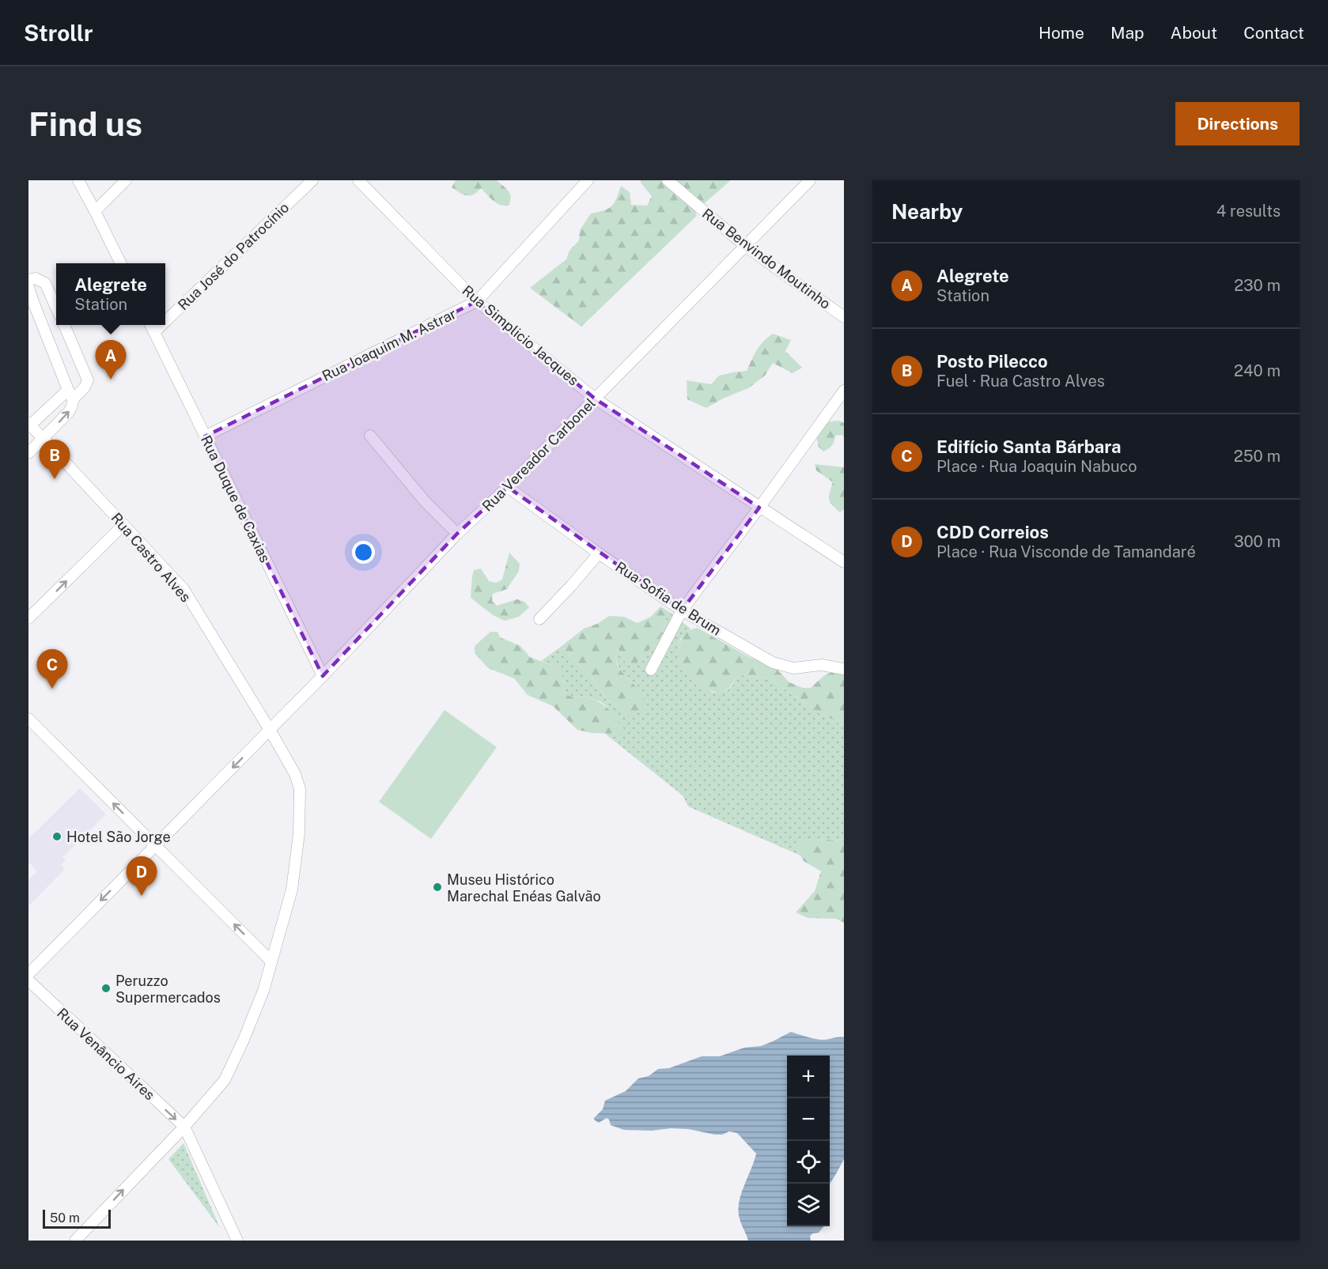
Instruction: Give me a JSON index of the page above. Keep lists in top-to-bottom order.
{
  "streets": {
    "street": [
      "Rua José do Patrocínio",
      "Rua Benvindo Moutinho",
      "Rua Simplicio Jacques",
      "Rua Joaquim M. Astrar",
      "Rua Vereador Carbonel",
      "Rua Duque de Caxias",
      "Rua Castro Alves",
      "Rua Sofia de Brum",
      "Rua Venâncio Aires"
    ]
  },
  "crossings": [
    ["Rua José do Patrocínio", "Rua Duque de Caxias"],
    ["Rua Benvindo Moutinho", "Rua Vereador Carbonel"],
    ["Rua Simplicio Jacques", "Rua Joaquim M. Astrar"],
    ["Rua Simplicio Jacques", "Rua Vereador Carbonel"],
    ["Rua Joaquim M. Astrar", "Rua Duque de Caxias"],
    ["Rua Vereador Carbonel", "Rua Duque de Caxias"],
    ["Rua Vereador Carbonel", "Rua Castro Alves"],
    ["Rua Vereador Carbonel", "Rua Sofia de Brum"],
    ["Rua Castro Alves", "Rua Venâncio Aires"]
  ],
  "one_way": ["Rua Venâncio Aires"],
  "places": ["Hotel São Jorge", "Museu Histórico Marechal Enéas Galvão", "Peruzzo Supermercados"],
  "scale_bar": "50 m",
  "page": {
    "header": "Strollr",
    "nav": [
      "Home",
      "Map",
      "About",
      "Contact"
    ],
    "buttons": "Directions",
    "title": "Find us",
    "heading": ["Nearby", "4 results"],
    "list": [
      {
        "mark": "A",
        "name": "Alegrete",
        "note": "Station",
        "value": "230 m"
      },
      {
        "mark": "B",
        "name": "Posto Pilecco",
        "note": "Fuel · Rua Castro Alves",
        "value": "240 m"
      },
      {
        "mark": "C",
        "name": "Edifício Santa Bárbara",
        "note": "Place · Rua Joaquin Nabuco",
        "value": "250 m"
      },
      {
        "mark": "D",
        "name": "CDD Correios",
        "note": "Place · Rua Visconde de Tamandaré",
        "value": "300 m"
      }
    ],
    "popup": ["Alegrete", "Station"],
    "pins": [
      "A",
      "B",
      "C",
      "D"
    ],
    "map_buttons": ["+", "−"],
    "scale": "50 m"
  }
}
